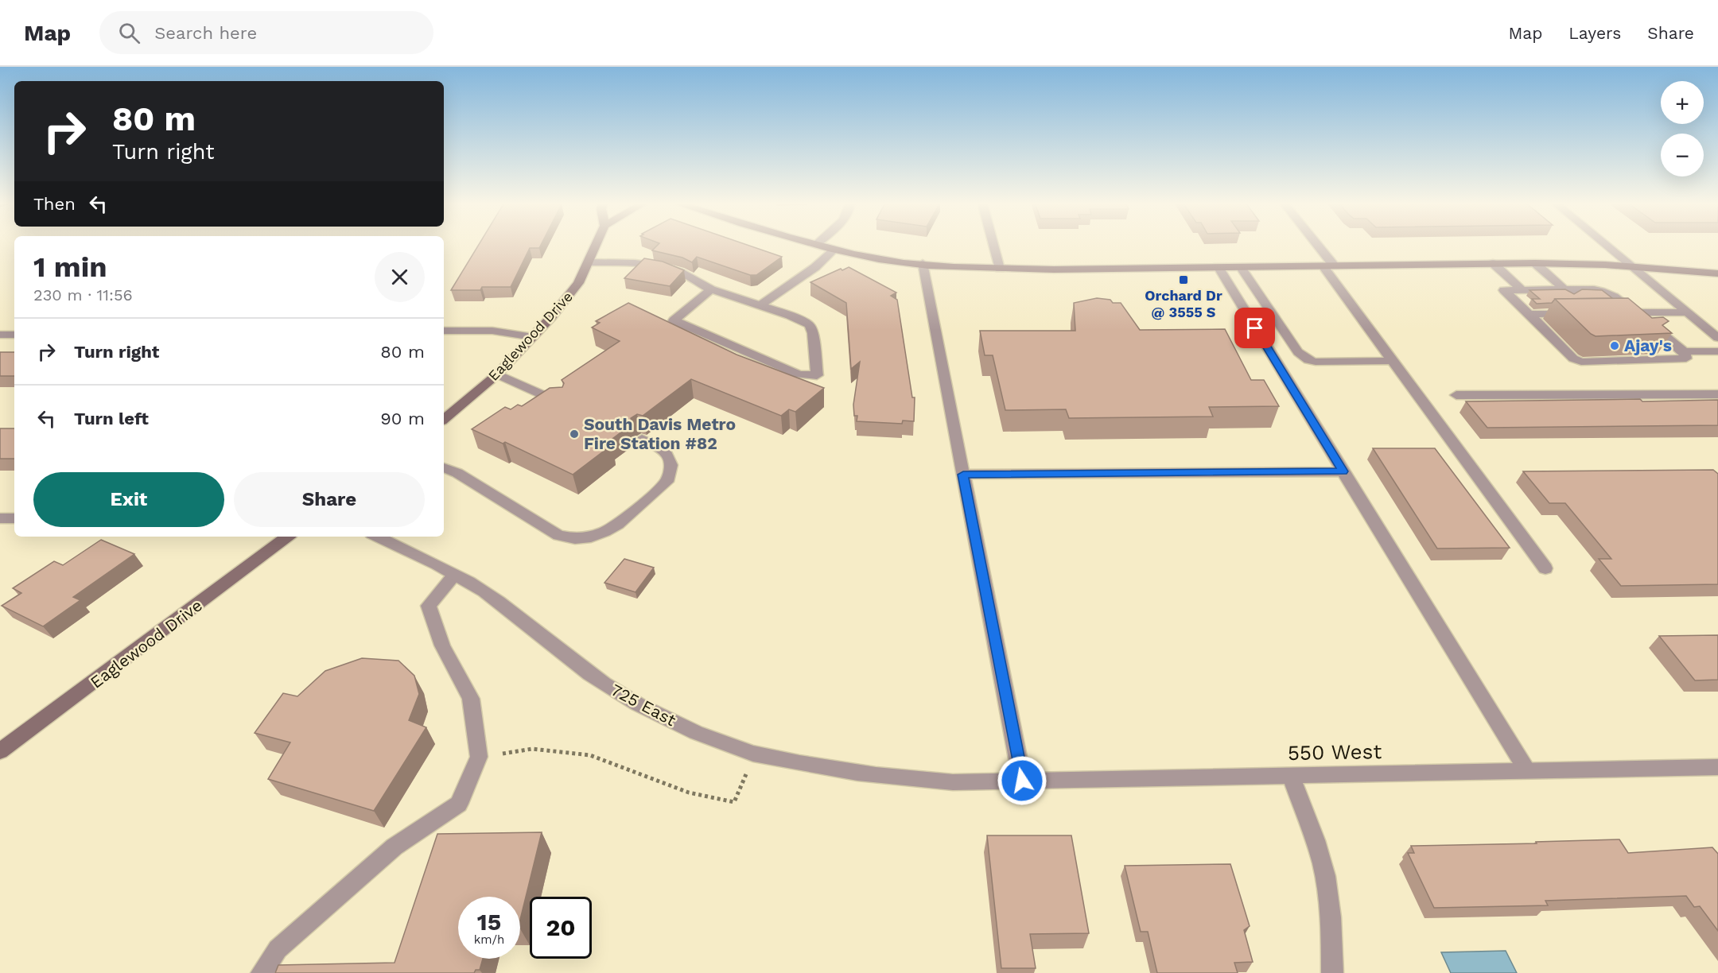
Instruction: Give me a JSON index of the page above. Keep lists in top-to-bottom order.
{
  "streets": {
    "main road": ["Eaglewood Drive"],
    "street": ["725 East", "550 West"]
  },
  "crossings": [
    ["725 East", "550 West"]
  ],
  "places": {
    "transit": ["Orchard Dr @ 3555 S"],
    "other": ["Ajay's", "South Davis Metro Fire Station #82"]
  },
  "page": {
    "header": "Map",
    "search": "Search here",
    "nav": ["Map", "Layers", "Share"],
    "map_buttons": ["+", "−"],
    "turn": ["80 m", "Turn right"],
    "then": "Then",
    "heading": ["1 min", "230 m · 11:56"],
    "list": [
      {
        "name": "Turn right",
        "value": "80 m"
      },
      {
        "name": "Turn left",
        "value": "90 m"
      }
    ],
    "buttons": ["Exit", "Share"],
    "speed": "15 km/h",
    "limit": "20"
  }
}
